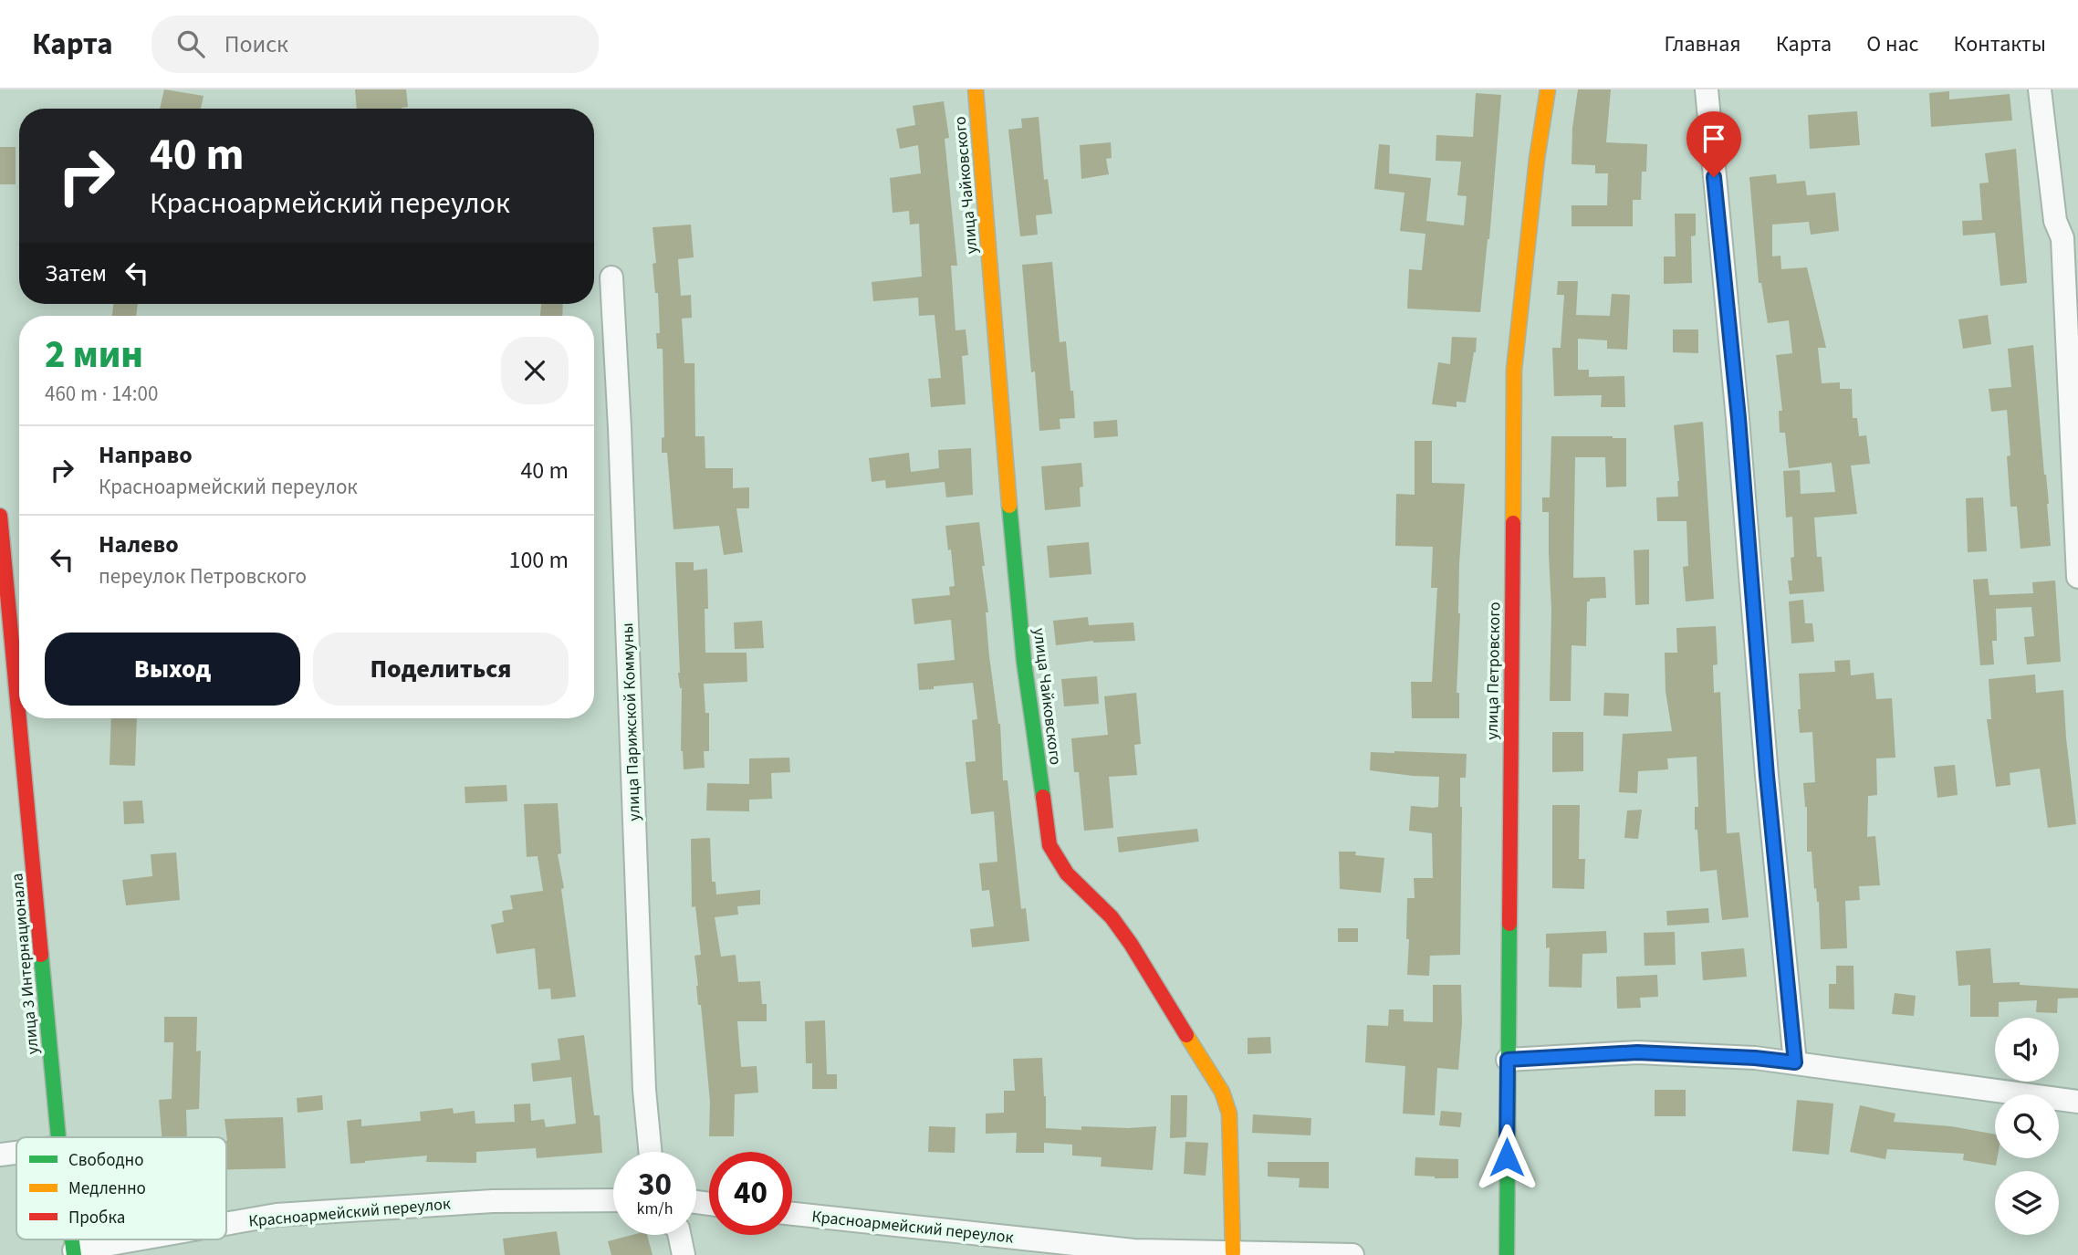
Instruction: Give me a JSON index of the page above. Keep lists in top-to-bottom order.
{
  "streets": {
    "street": [
      "улица Чайковского",
      "улица Петровского",
      "улица Парижской Коммуны",
      "улица 3 Интернационала",
      "Красноармейский переулок"
    ]
  },
  "crossings": [
    ["улица Чайковского", "Красноармейский переулок"]
  ],
  "legend": ["Свободно", "Медленно", "Пробка"],
  "page": {
    "header": "Карта",
    "search": "Поиск",
    "nav": [
      "Главная",
      "Карта",
      "О нас",
      "Контакты"
    ],
    "turn": ["40 m", "Красноармейский переулок"],
    "then": "Затем",
    "heading": ["2 мин", "460 m · 14:00"],
    "list": [
      {
        "name": "Направо",
        "note": "Красноармейский переулок",
        "value": "40 m"
      },
      {
        "name": "Налево",
        "note": "переулок Петровского",
        "value": "100 m"
      }
    ],
    "buttons": ["Выход", "Поделиться"],
    "speed": "30 km/h",
    "limit": "40"
  }
}
